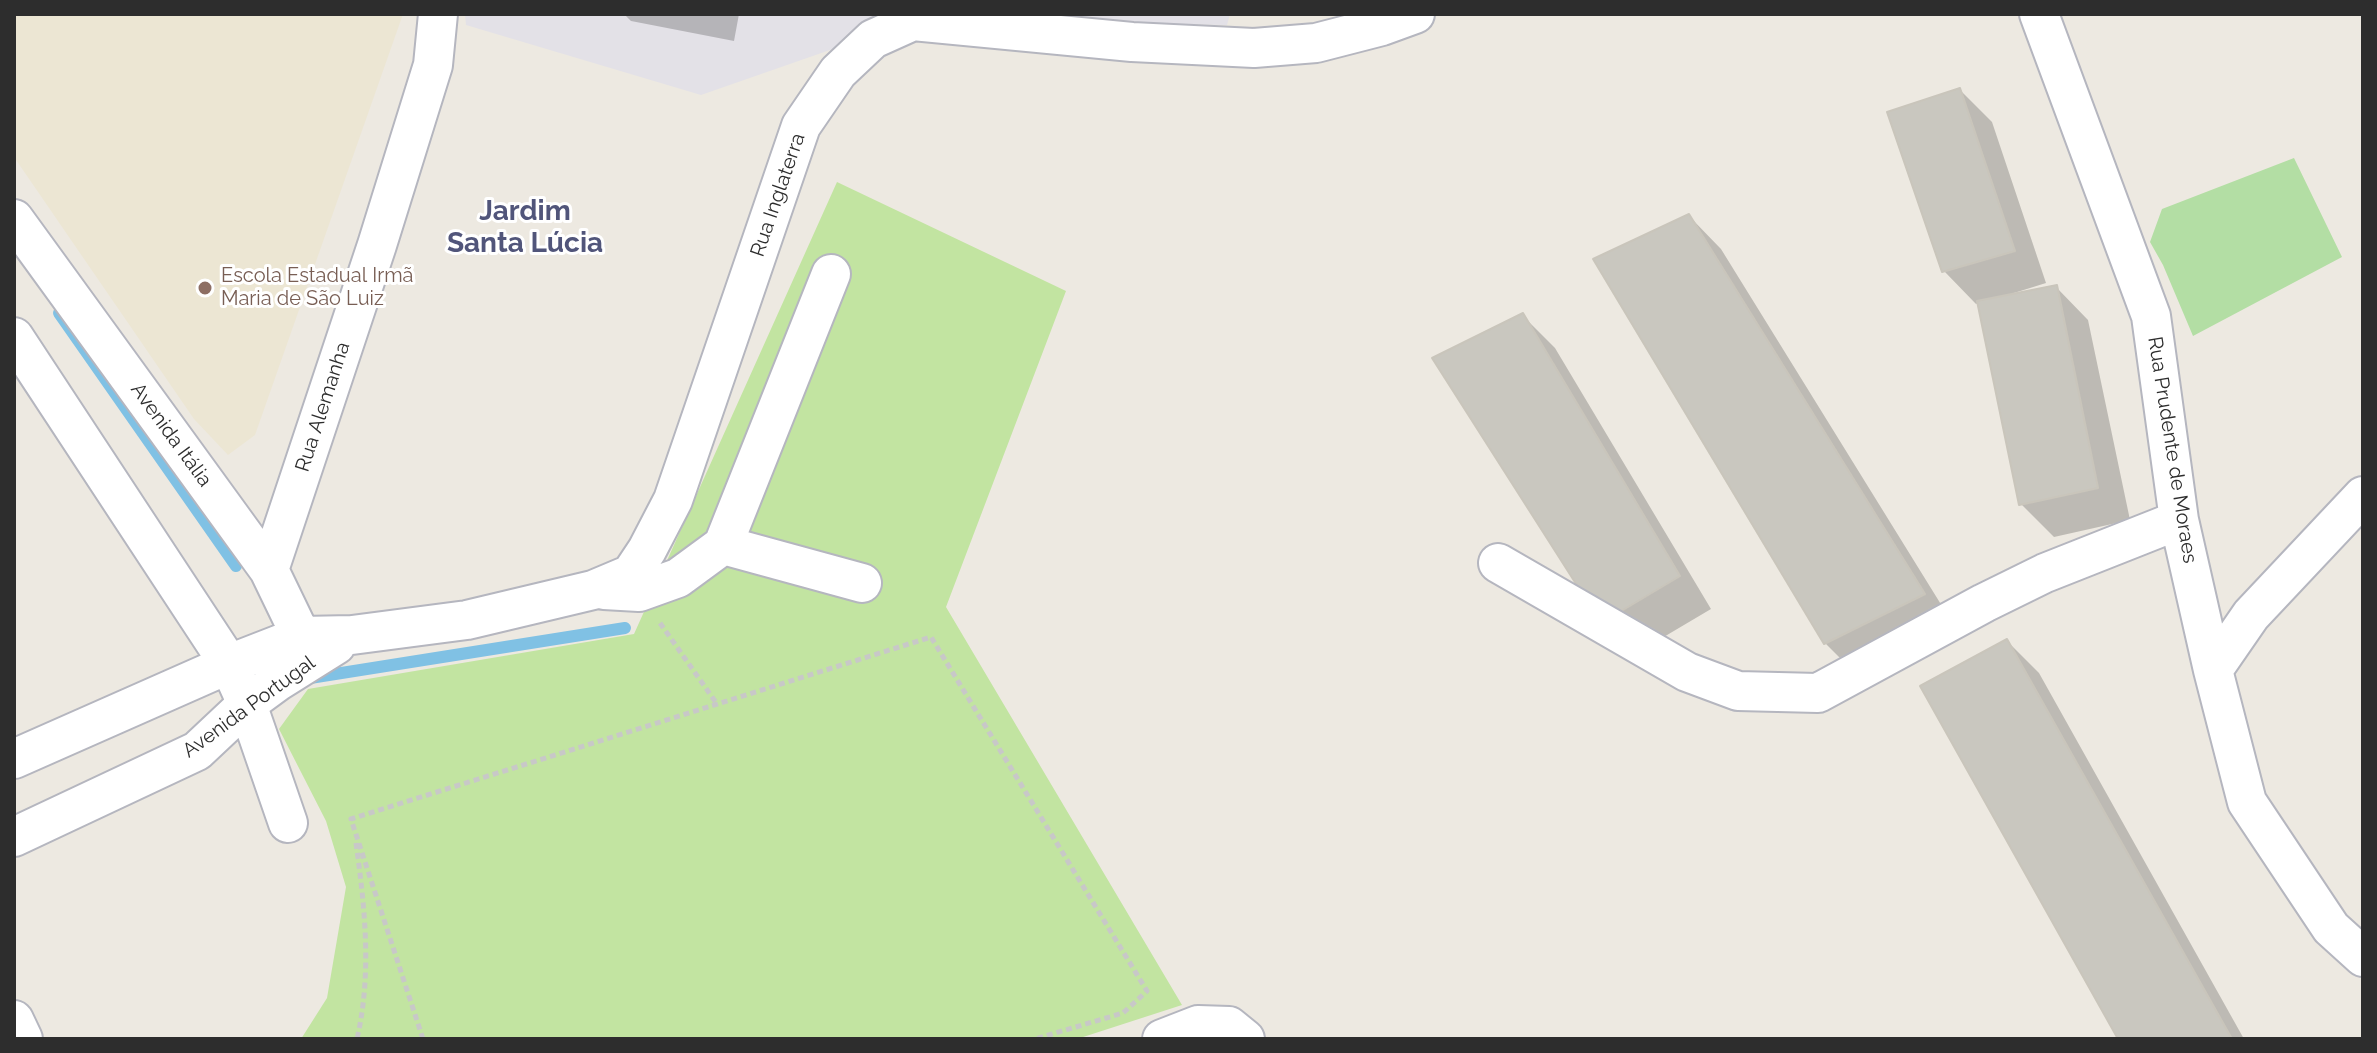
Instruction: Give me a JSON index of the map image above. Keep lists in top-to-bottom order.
{
  "streets": {
    "street": [
      "Rua Inglaterra",
      "Rua Alemanha",
      "Avenida Itália",
      "Rua Prudente de Moraes",
      "Avenida Portugal"
    ]
  },
  "crossings": [
    ["Rua Inglaterra", "Avenida Portugal"],
    ["Rua Alemanha", "Avenida Itália"],
    ["Avenida Itália", "Avenida Portugal"]
  ],
  "districts": ["Jardim Santa Lúcia"],
  "places": ["Escola Estadual Irmã Maria de São Luiz"]
}
